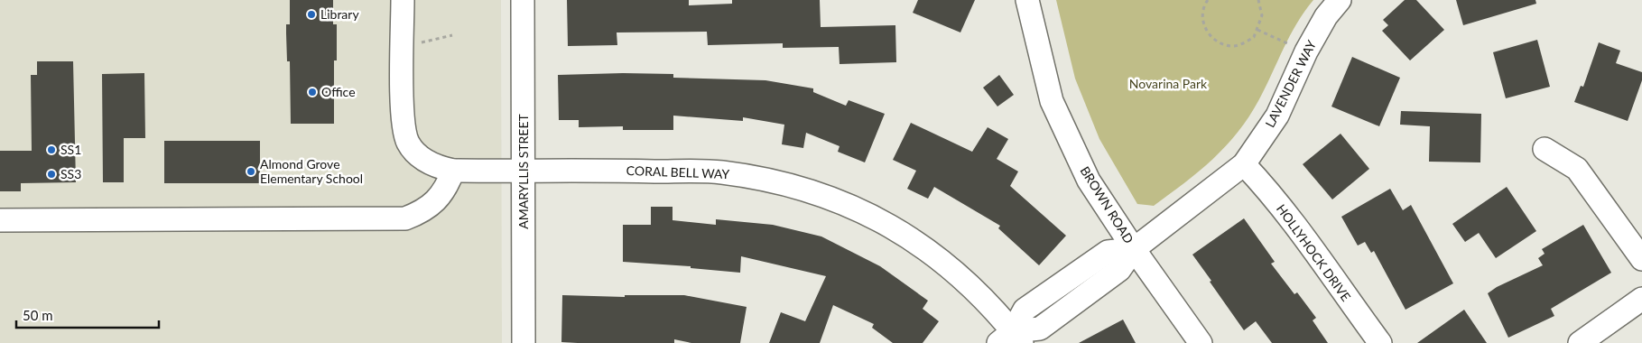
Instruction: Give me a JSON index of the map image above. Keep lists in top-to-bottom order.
{
  "streets": {
    "street": [
      "LAVENDER WAY",
      "AMARYLLIS STREET",
      "CORAL BELL WAY",
      "BROWN ROAD",
      "HOLLYHOCK DRIVE"
    ]
  },
  "crossings": [
    ["LAVENDER WAY", "CORAL BELL WAY"],
    ["LAVENDER WAY", "BROWN ROAD"],
    ["LAVENDER WAY", "HOLLYHOCK DRIVE"],
    ["AMARYLLIS STREET", "CORAL BELL WAY"]
  ],
  "parks": ["Novarina Park"],
  "places": [
    "Library",
    "Office",
    "SS1",
    "Almond Grove Elementary School",
    "SS3"
  ],
  "scale_bar": "50 m"
}
